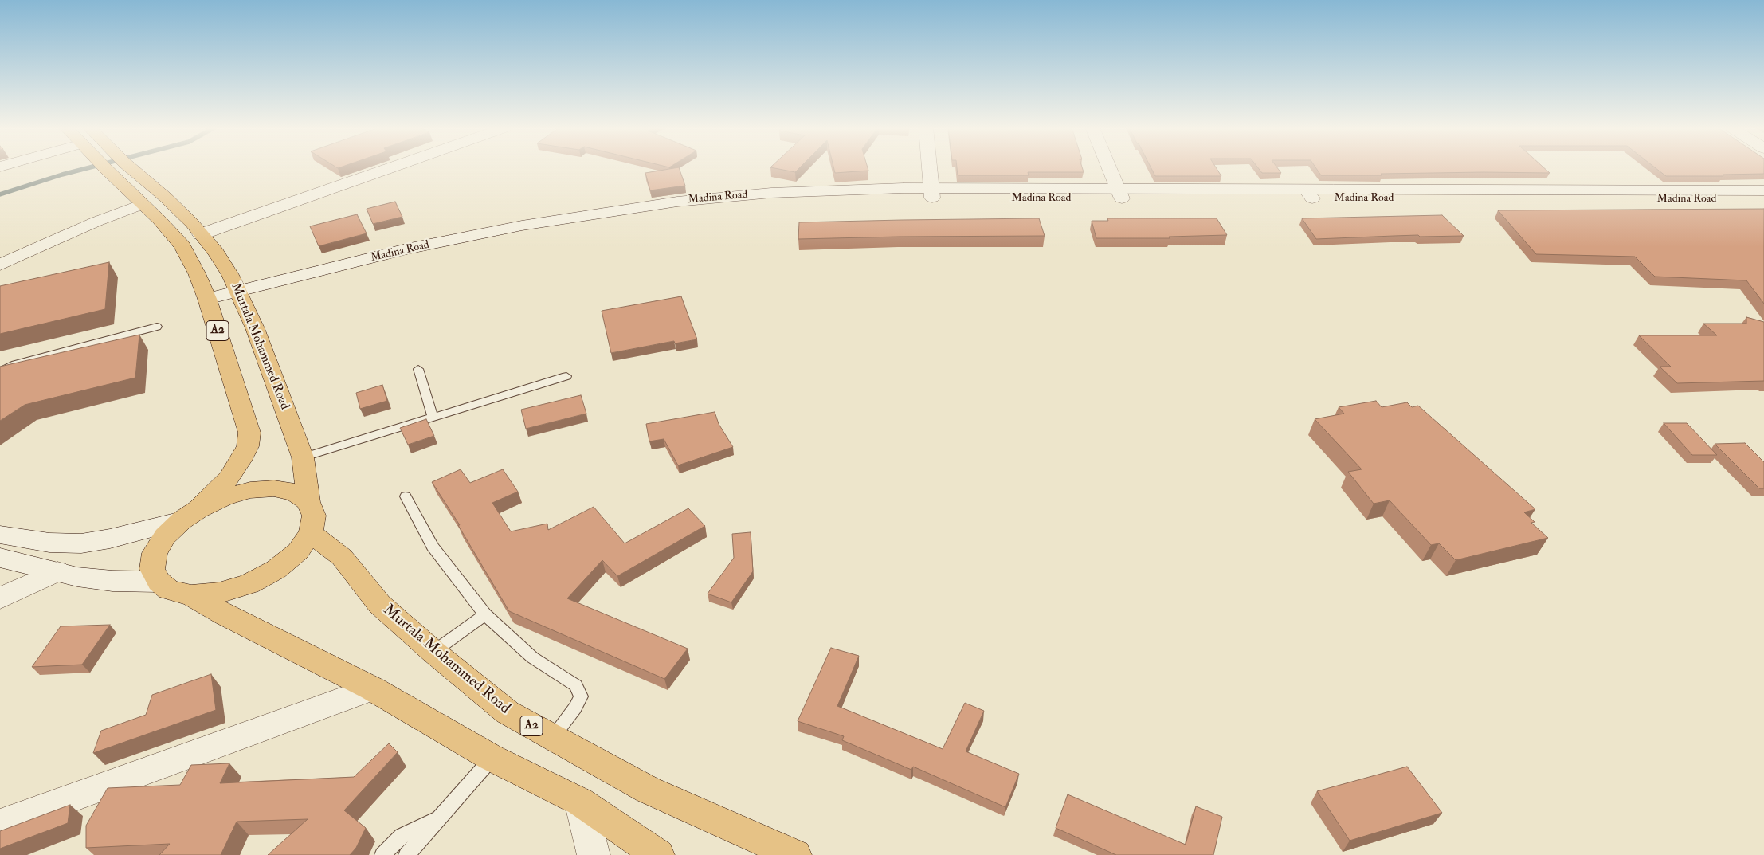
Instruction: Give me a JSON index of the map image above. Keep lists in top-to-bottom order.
{
  "streets": {
    "highway": ["A2", "Murtala Mohammed Road"],
    "main road": ["Madina Road"]
  },
  "crossings": [
    ["Madina Road", "Murtala Mohammed Road"],
    ["A2", "Murtala Mohammed Road"]
  ]
}
